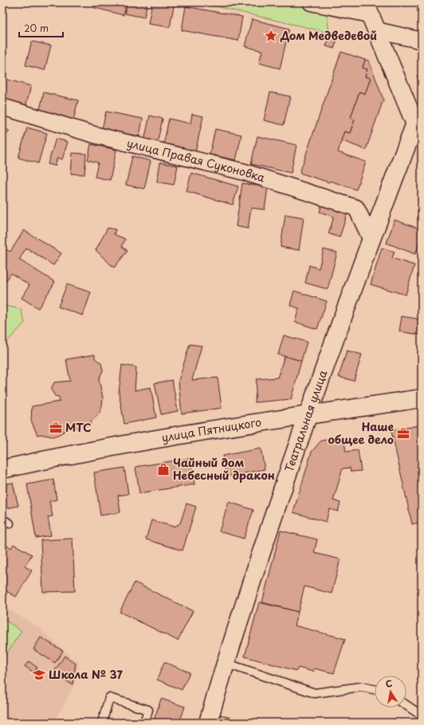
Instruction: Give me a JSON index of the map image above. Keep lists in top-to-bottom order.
{
  "streets": {
    "street": ["улица Правая Суконовка", "Театральная улица", "улица Пятницкого"]
  },
  "crossings": [
    ["улица Правая Суконовка", "Театральная улица"],
    ["Театральная улица", "улица Пятницкого"]
  ],
  "places": {
    "place": ["Дом Медведевой"],
    "office": ["МТС", "Наше общее дело"],
    "shop": ["Чайный дом Небесный дракон"],
    "school or university": ["Школа № 37"]
  },
  "scale_bar": "20 m",
  "north": "top"
}
